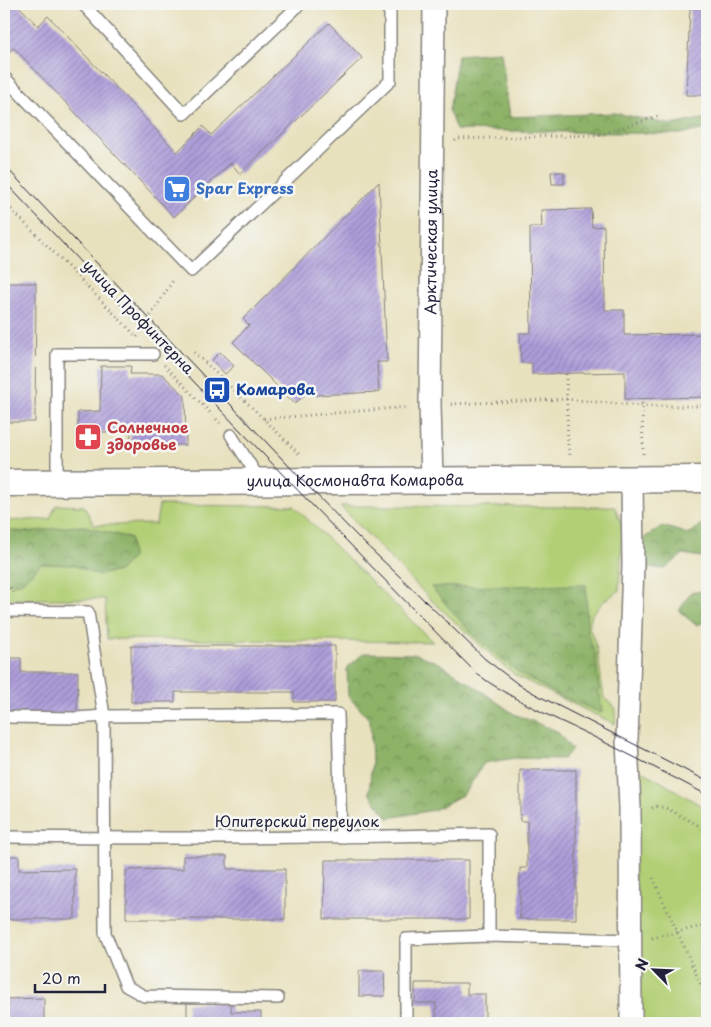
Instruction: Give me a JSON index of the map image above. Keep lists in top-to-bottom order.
{
  "streets": {
    "street": ["Арктическая улица", "улица Космонавта Комарова"],
    "lane": ["Юпитерский переулок"],
    "path": ["улица Профинтерна"]
  },
  "crossings": [
    ["Арктическая улица", "улица Космонавта Комарова"]
  ],
  "places": {
    "supermarket": ["Spar Express"],
    "bus stop": ["Комарова"],
    "pharmacy": ["Солнечное здоровье"]
  },
  "scale_bar": "20 m",
  "north": "top left"
}
